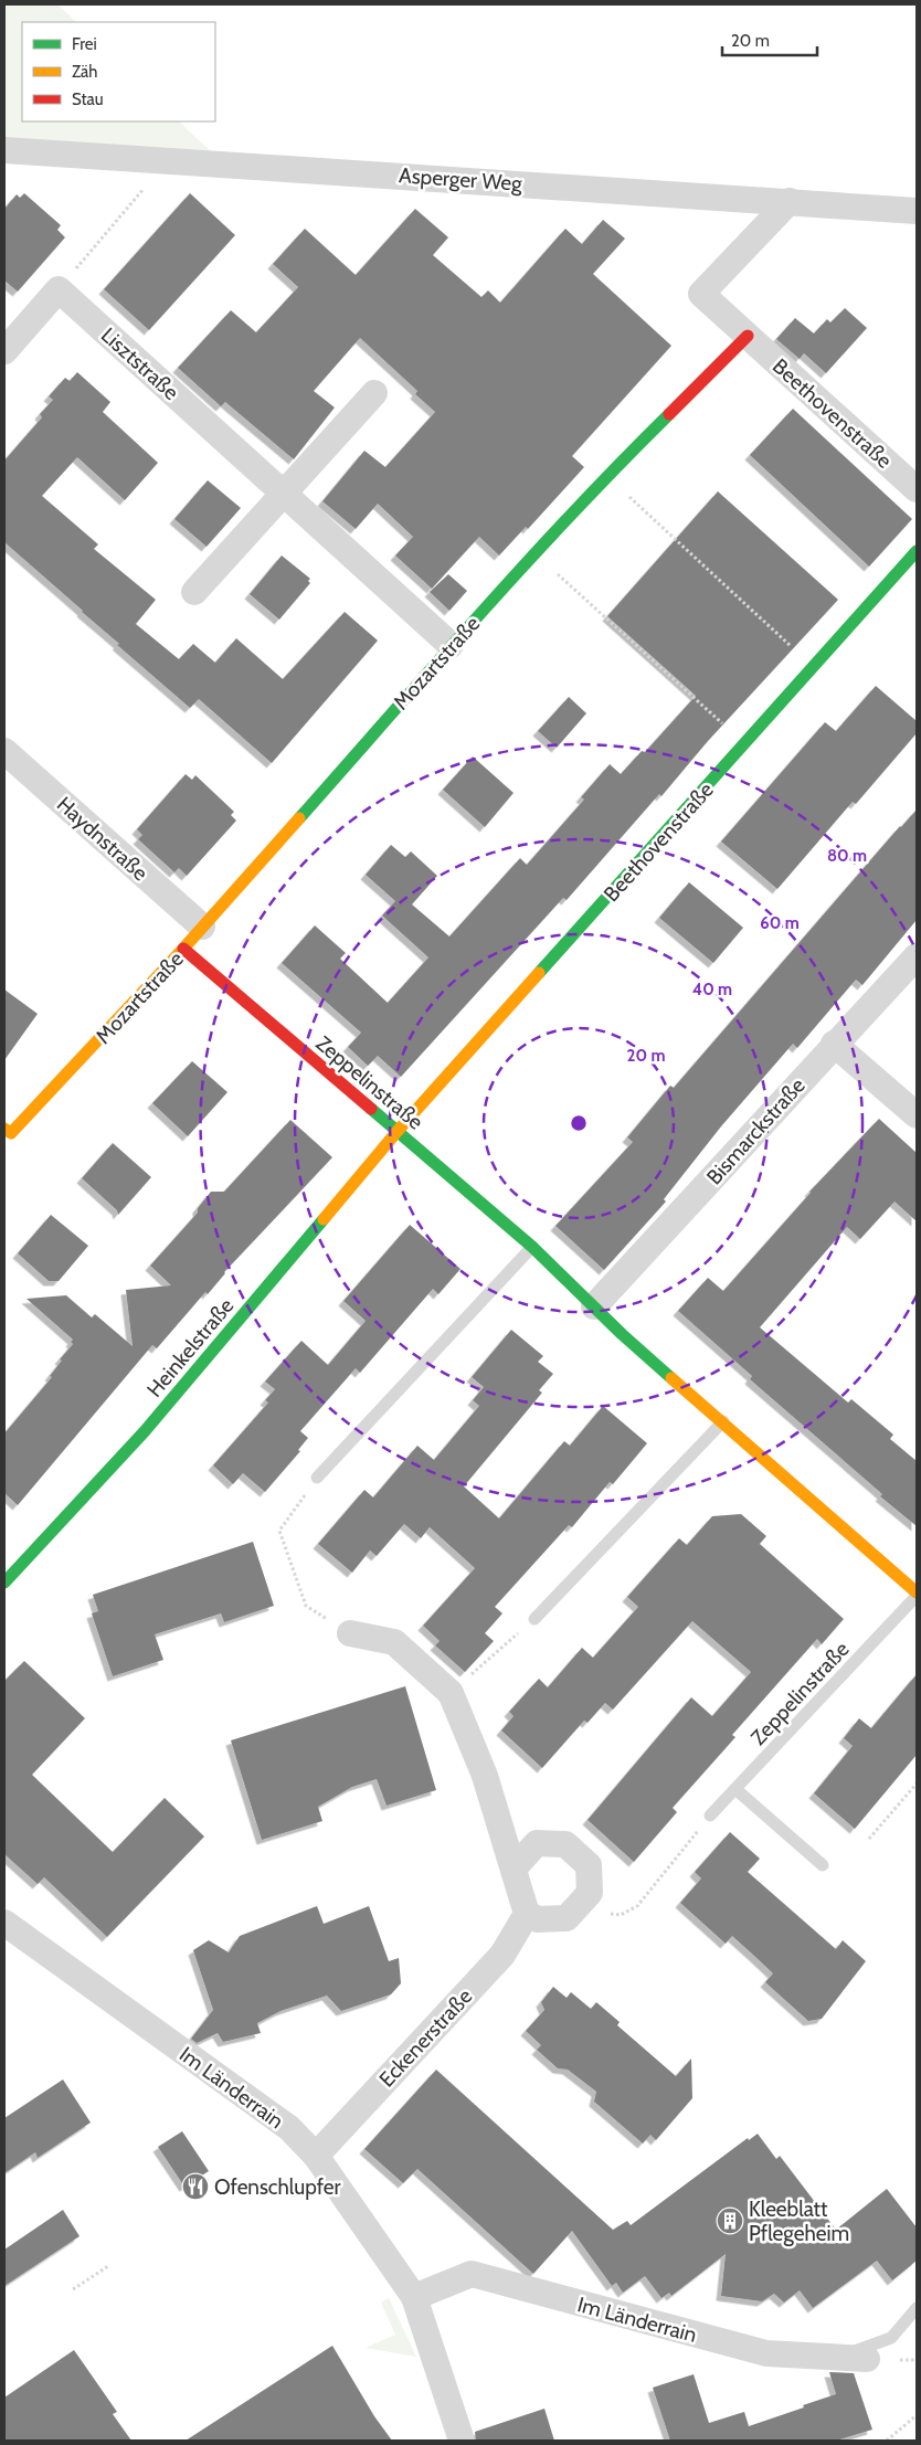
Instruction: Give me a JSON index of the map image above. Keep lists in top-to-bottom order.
{
  "streets": {
    "street": [
      "Asperger Weg",
      "Lisztstraße",
      "Beethovenstraße",
      "Mozartstraße",
      "Haydnstraße",
      "Zeppelinstraße",
      "Bismarckstraße",
      "Heinkelstraße",
      "Eckenerstraße",
      "Im Länderrain"
    ]
  },
  "crossings": [
    ["Lisztstraße", "Mozartstraße"],
    ["Beethovenstraße", "Mozartstraße"],
    ["Beethovenstraße", "Zeppelinstraße"],
    ["Beethovenstraße", "Heinkelstraße"],
    ["Mozartstraße", "Haydnstraße"],
    ["Mozartstraße", "Zeppelinstraße"],
    ["Zeppelinstraße", "Bismarckstraße"],
    ["Zeppelinstraße", "Heinkelstraße"],
    ["Eckenerstraße", "Im Länderrain"]
  ],
  "places": {
    "restaurant": ["Ofenschlupfer"],
    "building": ["Kleeblatt Pflegeheim"]
  },
  "legend": ["Frei", "Zäh", "Stau"],
  "scale_bar": "20 m",
  "rings": [
    "80 m",
    "60 m",
    "40 m",
    "20 m"
  ]
}
